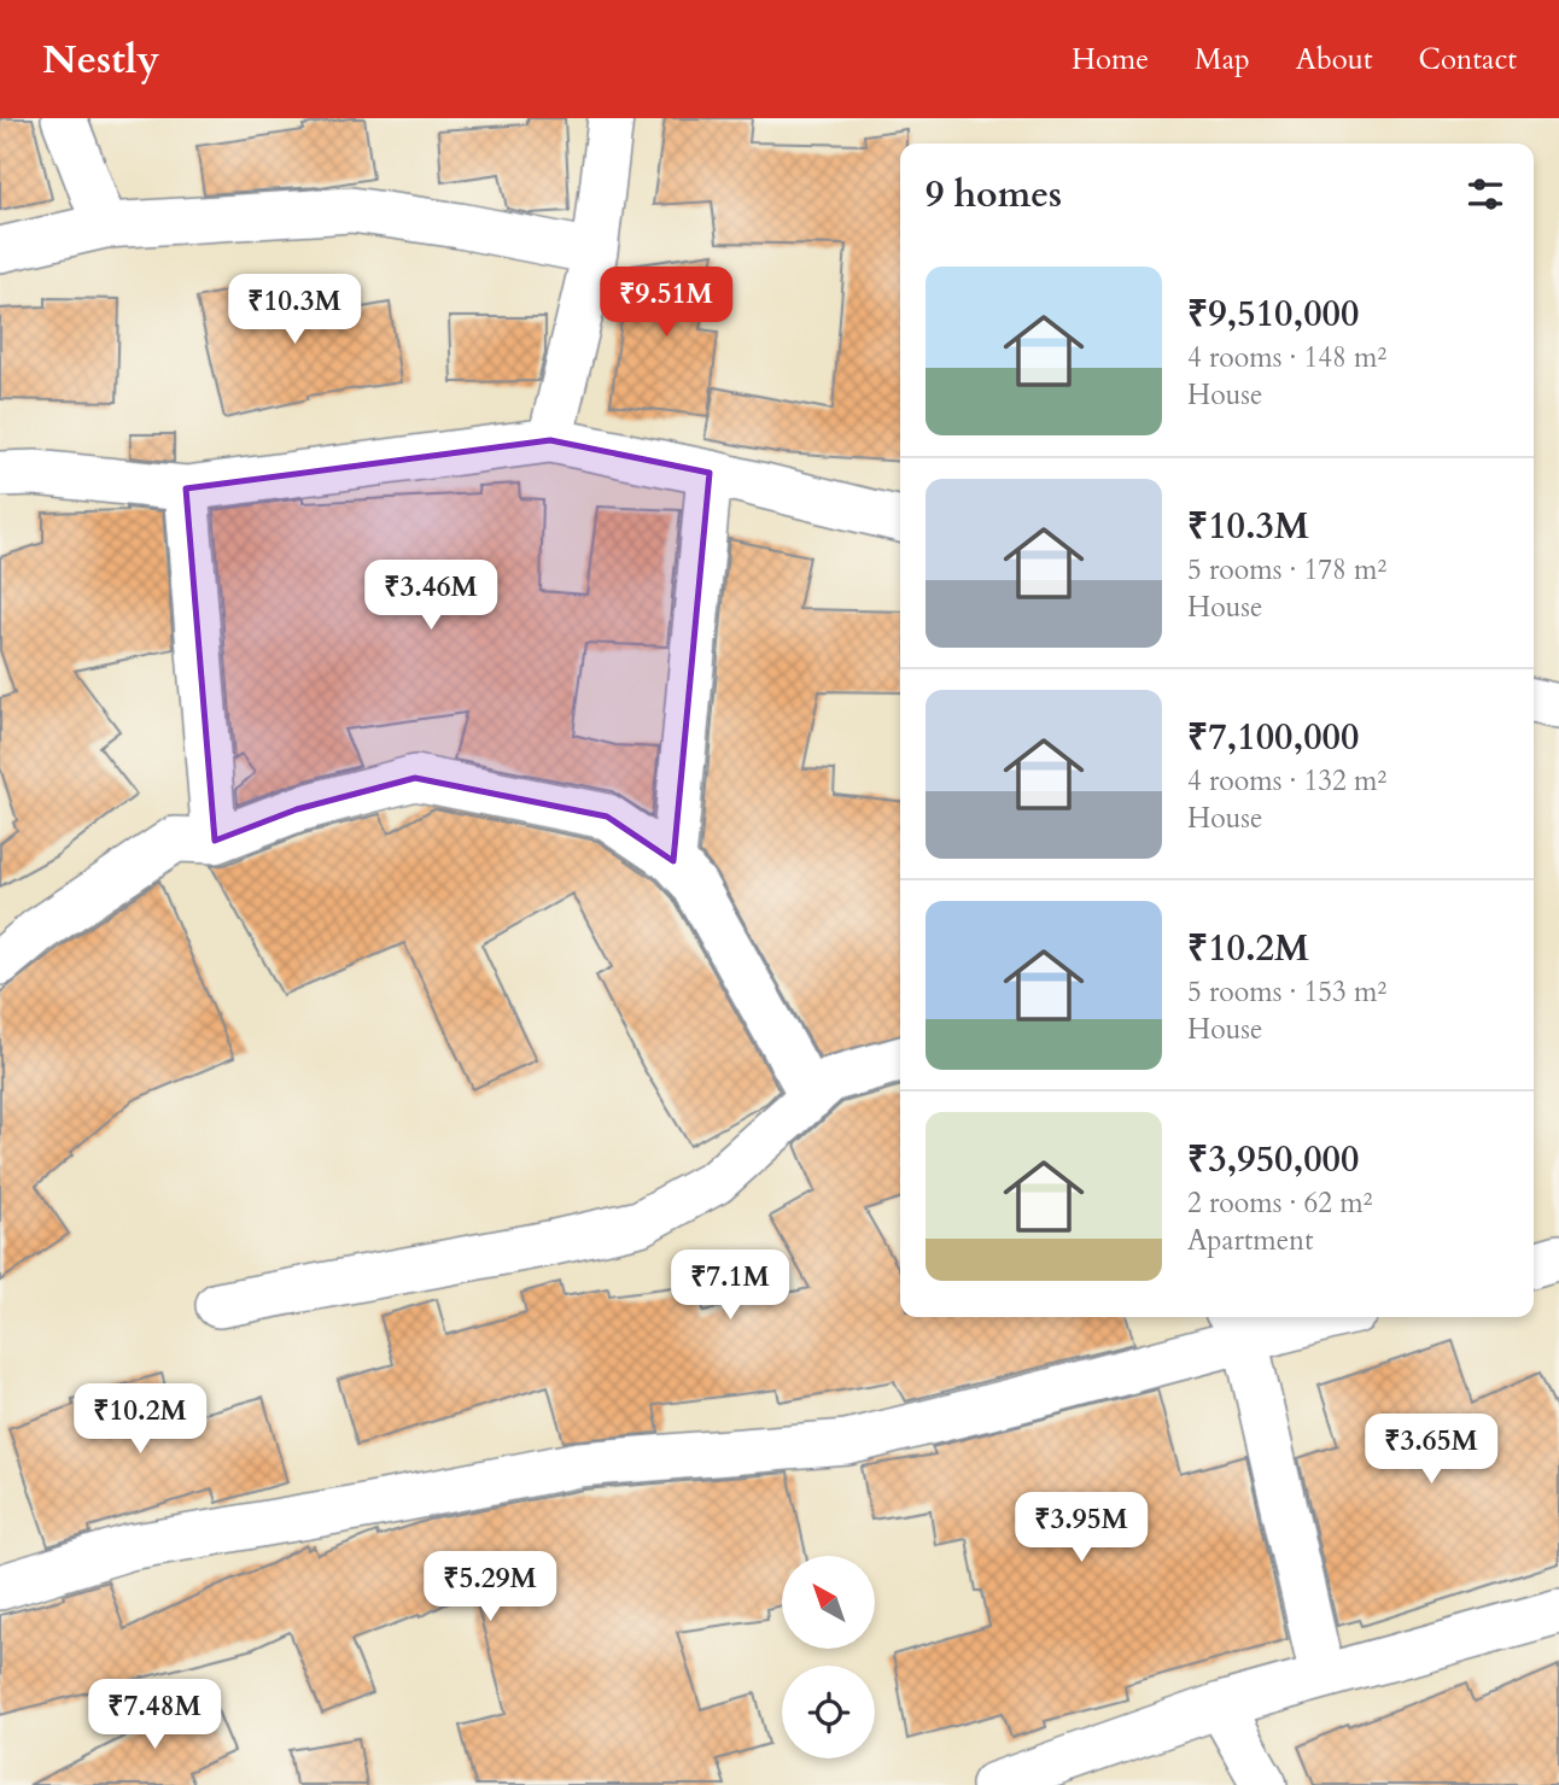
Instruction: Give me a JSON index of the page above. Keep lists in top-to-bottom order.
{
  "north": "top left",
  "page": {
    "header": "Nestly",
    "nav": [
      "Home",
      "Map",
      "About",
      "Contact"
    ],
    "heading": "9 homes",
    "list": [
      {
        "name": "₹9,510,000",
        "note": "4 rooms · 148 m² · House"
      },
      {
        "name": "₹10.3M",
        "note": "5 rooms · 178 m² · House"
      },
      {
        "name": "₹7,100,000",
        "note": "4 rooms · 132 m² · House"
      },
      {
        "name": "₹10.2M",
        "note": "5 rooms · 153 m² · House"
      },
      {
        "name": "₹3,950,000",
        "note": "2 rooms · 62 m² · Apartment"
      }
    ],
    "price": [
      "₹9.51M",
      "₹10.3M",
      "₹3.46M",
      "₹7.1M",
      "₹10.2M",
      "₹3.65M",
      "₹3.95M",
      "₹5.29M",
      "₹7.48M"
    ]
  }
}
